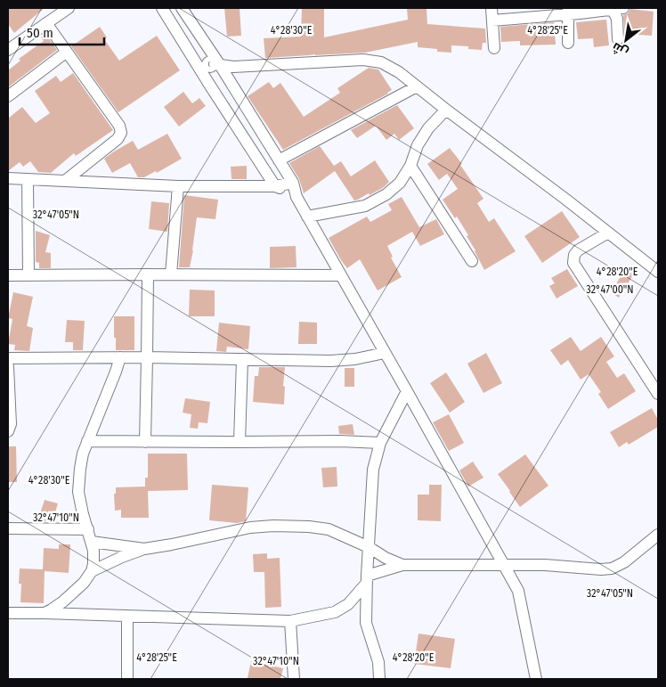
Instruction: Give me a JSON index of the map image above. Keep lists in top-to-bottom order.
{
  "scale_bar": "50 m",
  "north": "bottom left",
  "coordinates": [
    "4°28'30\"E",
    "4°28'25\"E",
    "32°47'05\"N",
    "4°28'20\"E",
    "32°47'00\"N",
    "32°47'10\"N"
  ]
}
